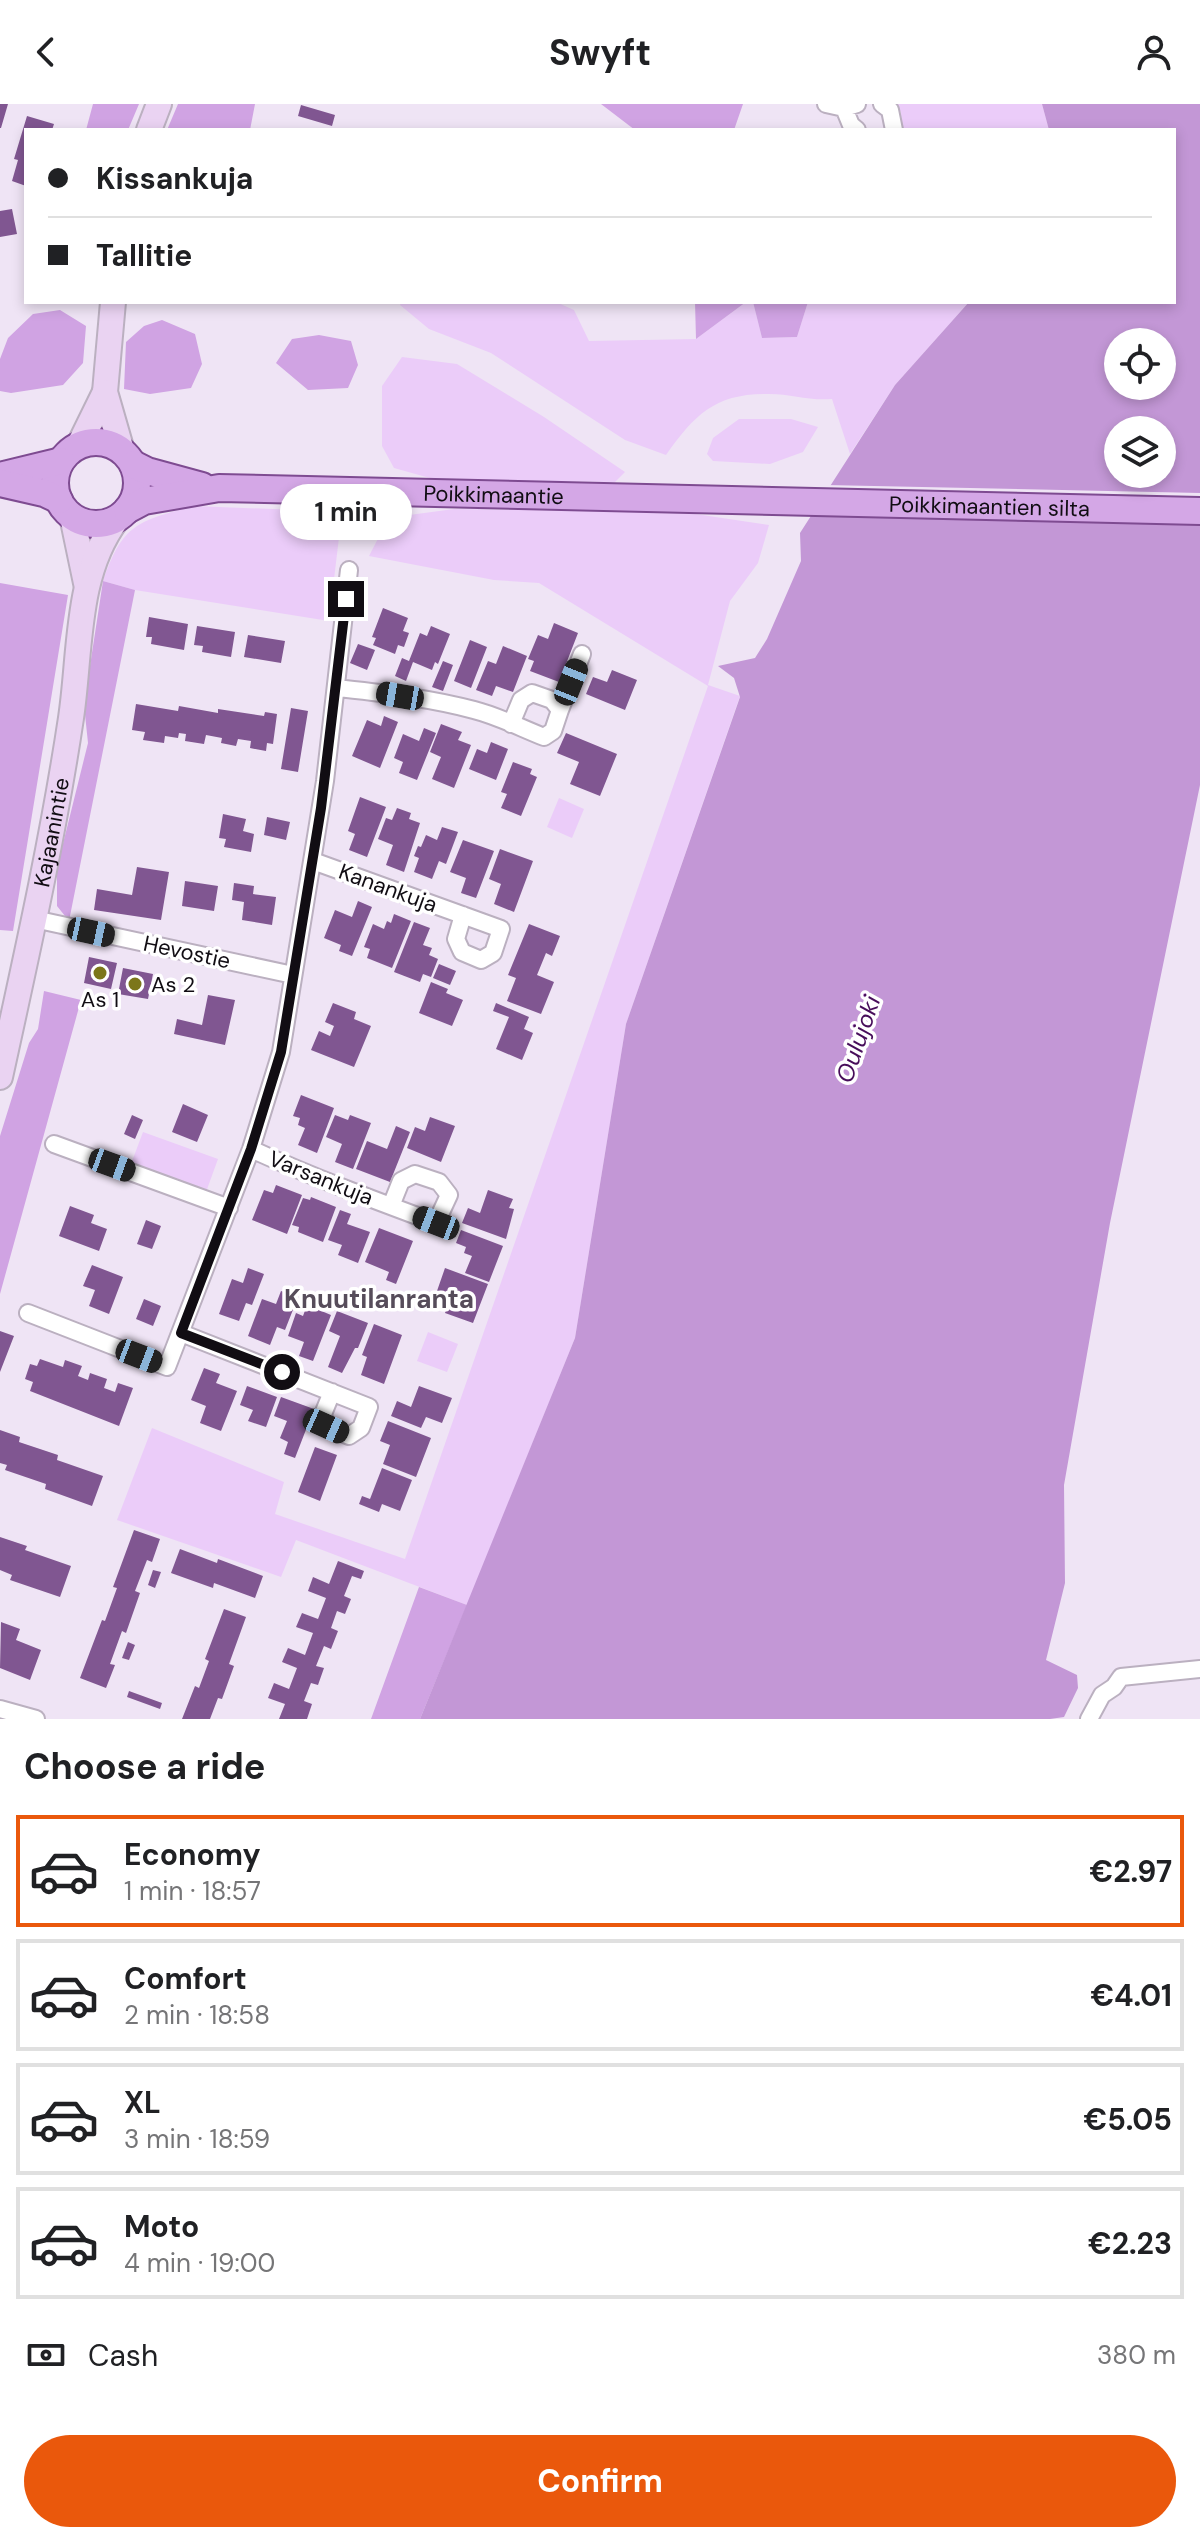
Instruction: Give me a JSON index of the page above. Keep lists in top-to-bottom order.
{
  "streets": {
    "main road": ["Poikkimaantie", "Poikkimaantien silta", "Kajaanintie"],
    "street": ["Kanankuja", "Hevostie", "Varsankuja"]
  },
  "crossings": [
    ["Poikkimaantie", "Poikkimaantien silta"],
    ["Poikkimaantie", "Kajaanintie"],
    ["Kajaanintie", "Hevostie"]
  ],
  "districts": ["Knuutilanranta"],
  "water": ["Oulujoki"],
  "places": ["As 1", "As 2"],
  "page": {
    "header": "Swyft",
    "banner": ["Kissankuja", "Tallitie"],
    "bubble": "1 min",
    "heading": "Choose a ride",
    "list": [
      {
        "name": "Economy",
        "note": "1 min · 18:57",
        "value": "€2.97"
      },
      {
        "name": "Comfort",
        "note": "2 min · 18:58",
        "value": "€4.01"
      },
      {
        "name": "XL",
        "note": "3 min · 18:59",
        "value": "€5.05"
      },
      {
        "name": "Moto",
        "note": "4 min · 19:00",
        "value": "€2.23"
      }
    ],
    "pay": ["Cash", "380 m"],
    "buttons": "Confirm"
  }
}
